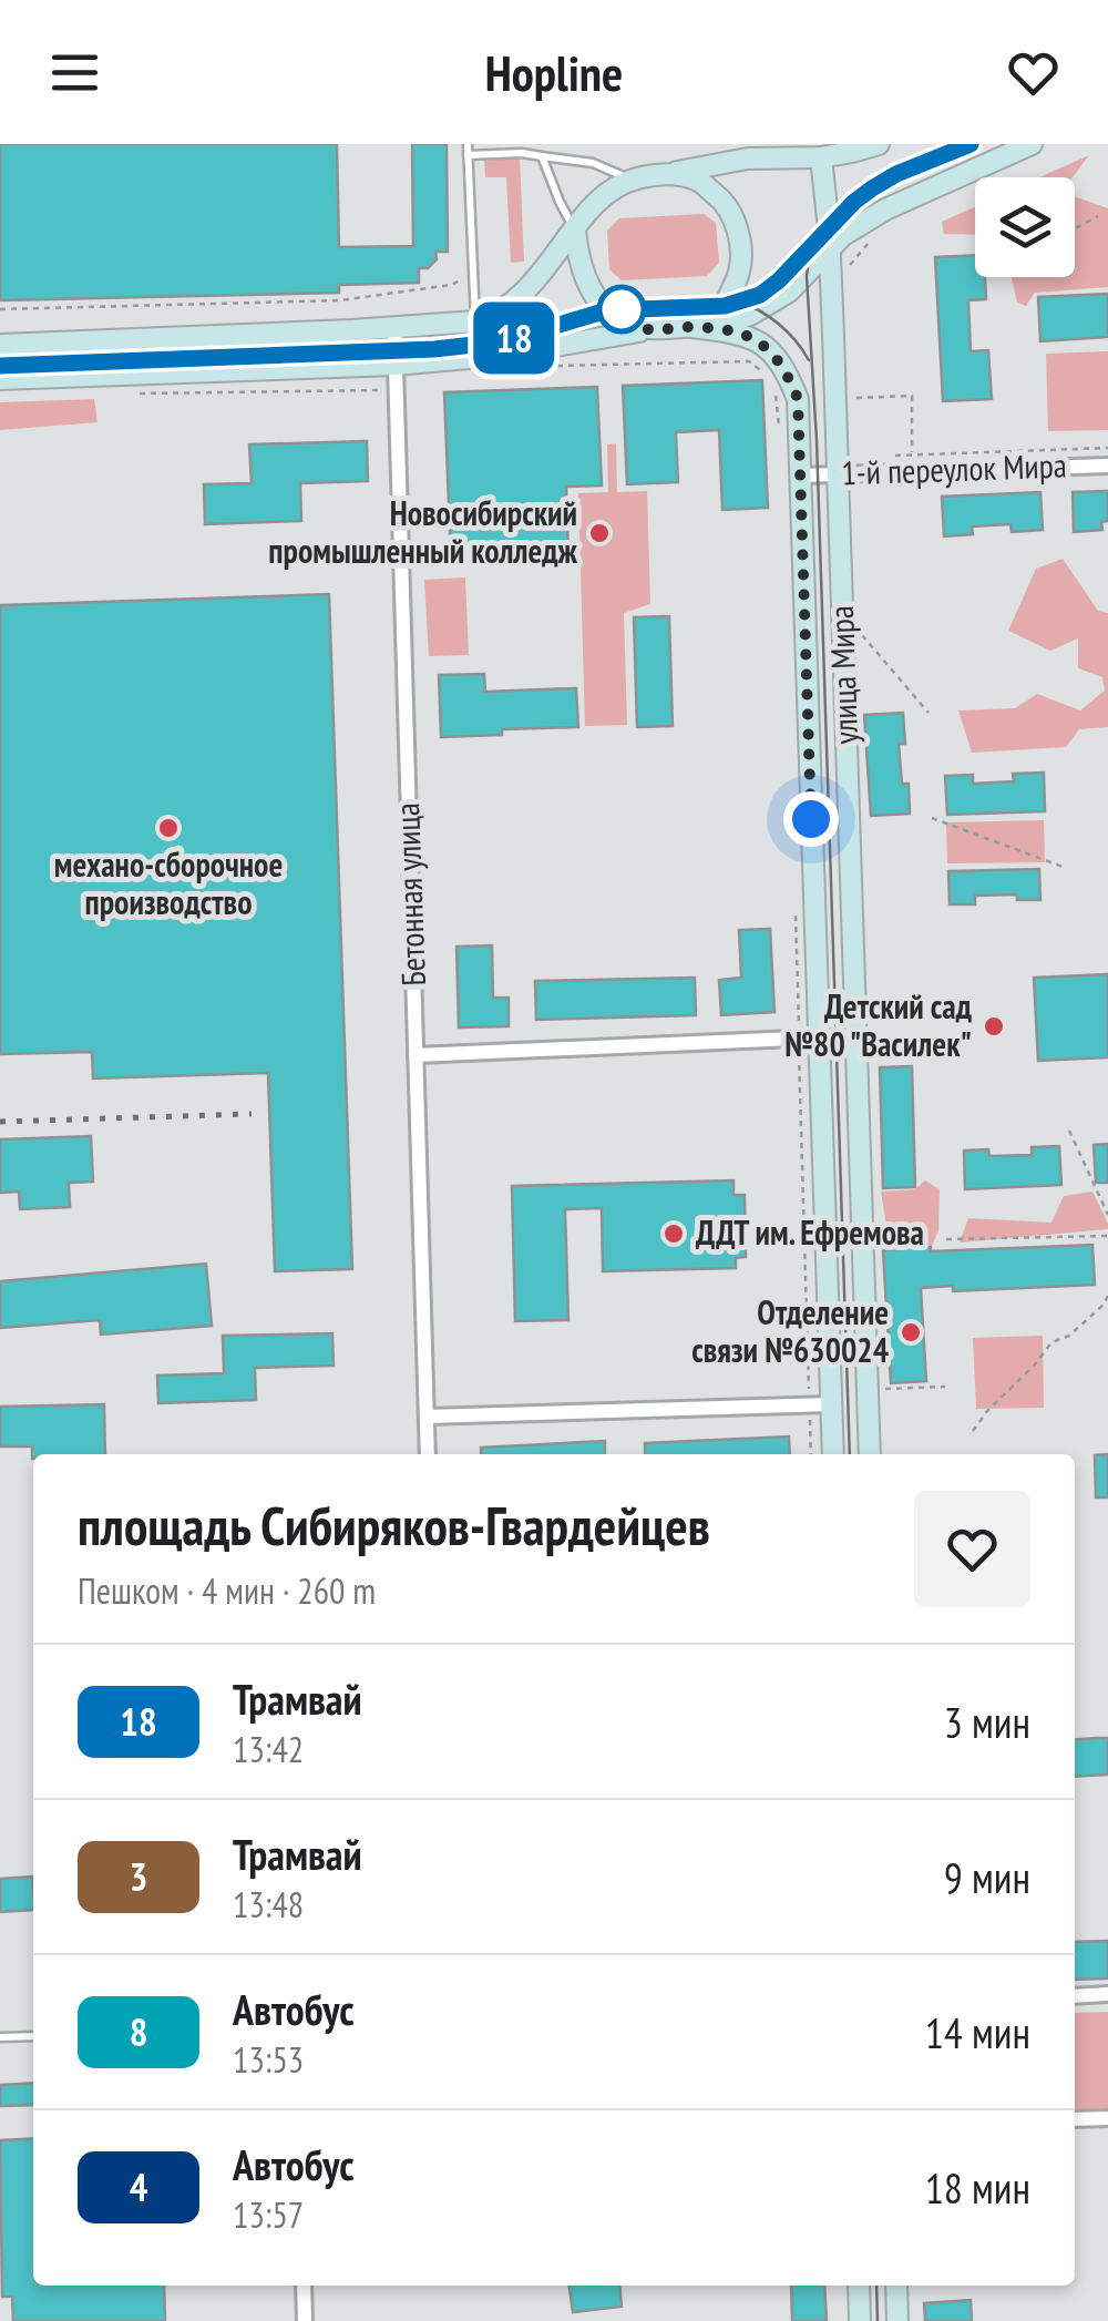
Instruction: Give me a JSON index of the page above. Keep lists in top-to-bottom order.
{
  "streets": {
    "street": ["1-й переулок Мира", "улица Мира", "Бетонная улица"]
  },
  "crossings": [
    ["1-й переулок Мира", "улица Мира"]
  ],
  "places": [
    "Новосибирский промышленный колледж",
    "механо-сборочное производство",
    "Детский сад №80 \"Василек\"",
    "ДДТ им. Ефремова",
    "Отделение связи №630024"
  ],
  "lines": ["tram line 18"],
  "page": {
    "header": "Hopline",
    "on_map": "18",
    "heading": ["площадь Сибиряков-Гвардейцев", "Пешком · 4 мин · 260 m"],
    "list": [
      {
        "mark": "18",
        "name": "Трамвай",
        "note": "13:42",
        "value": "3 мин"
      },
      {
        "mark": "3",
        "name": "Трамвай",
        "note": "13:48",
        "value": "9 мин"
      },
      {
        "mark": "8",
        "name": "Автобус",
        "note": "13:53",
        "value": "14 мин"
      },
      {
        "mark": "4",
        "name": "Автобус",
        "note": "13:57",
        "value": "18 мин"
      }
    ]
  }
}
